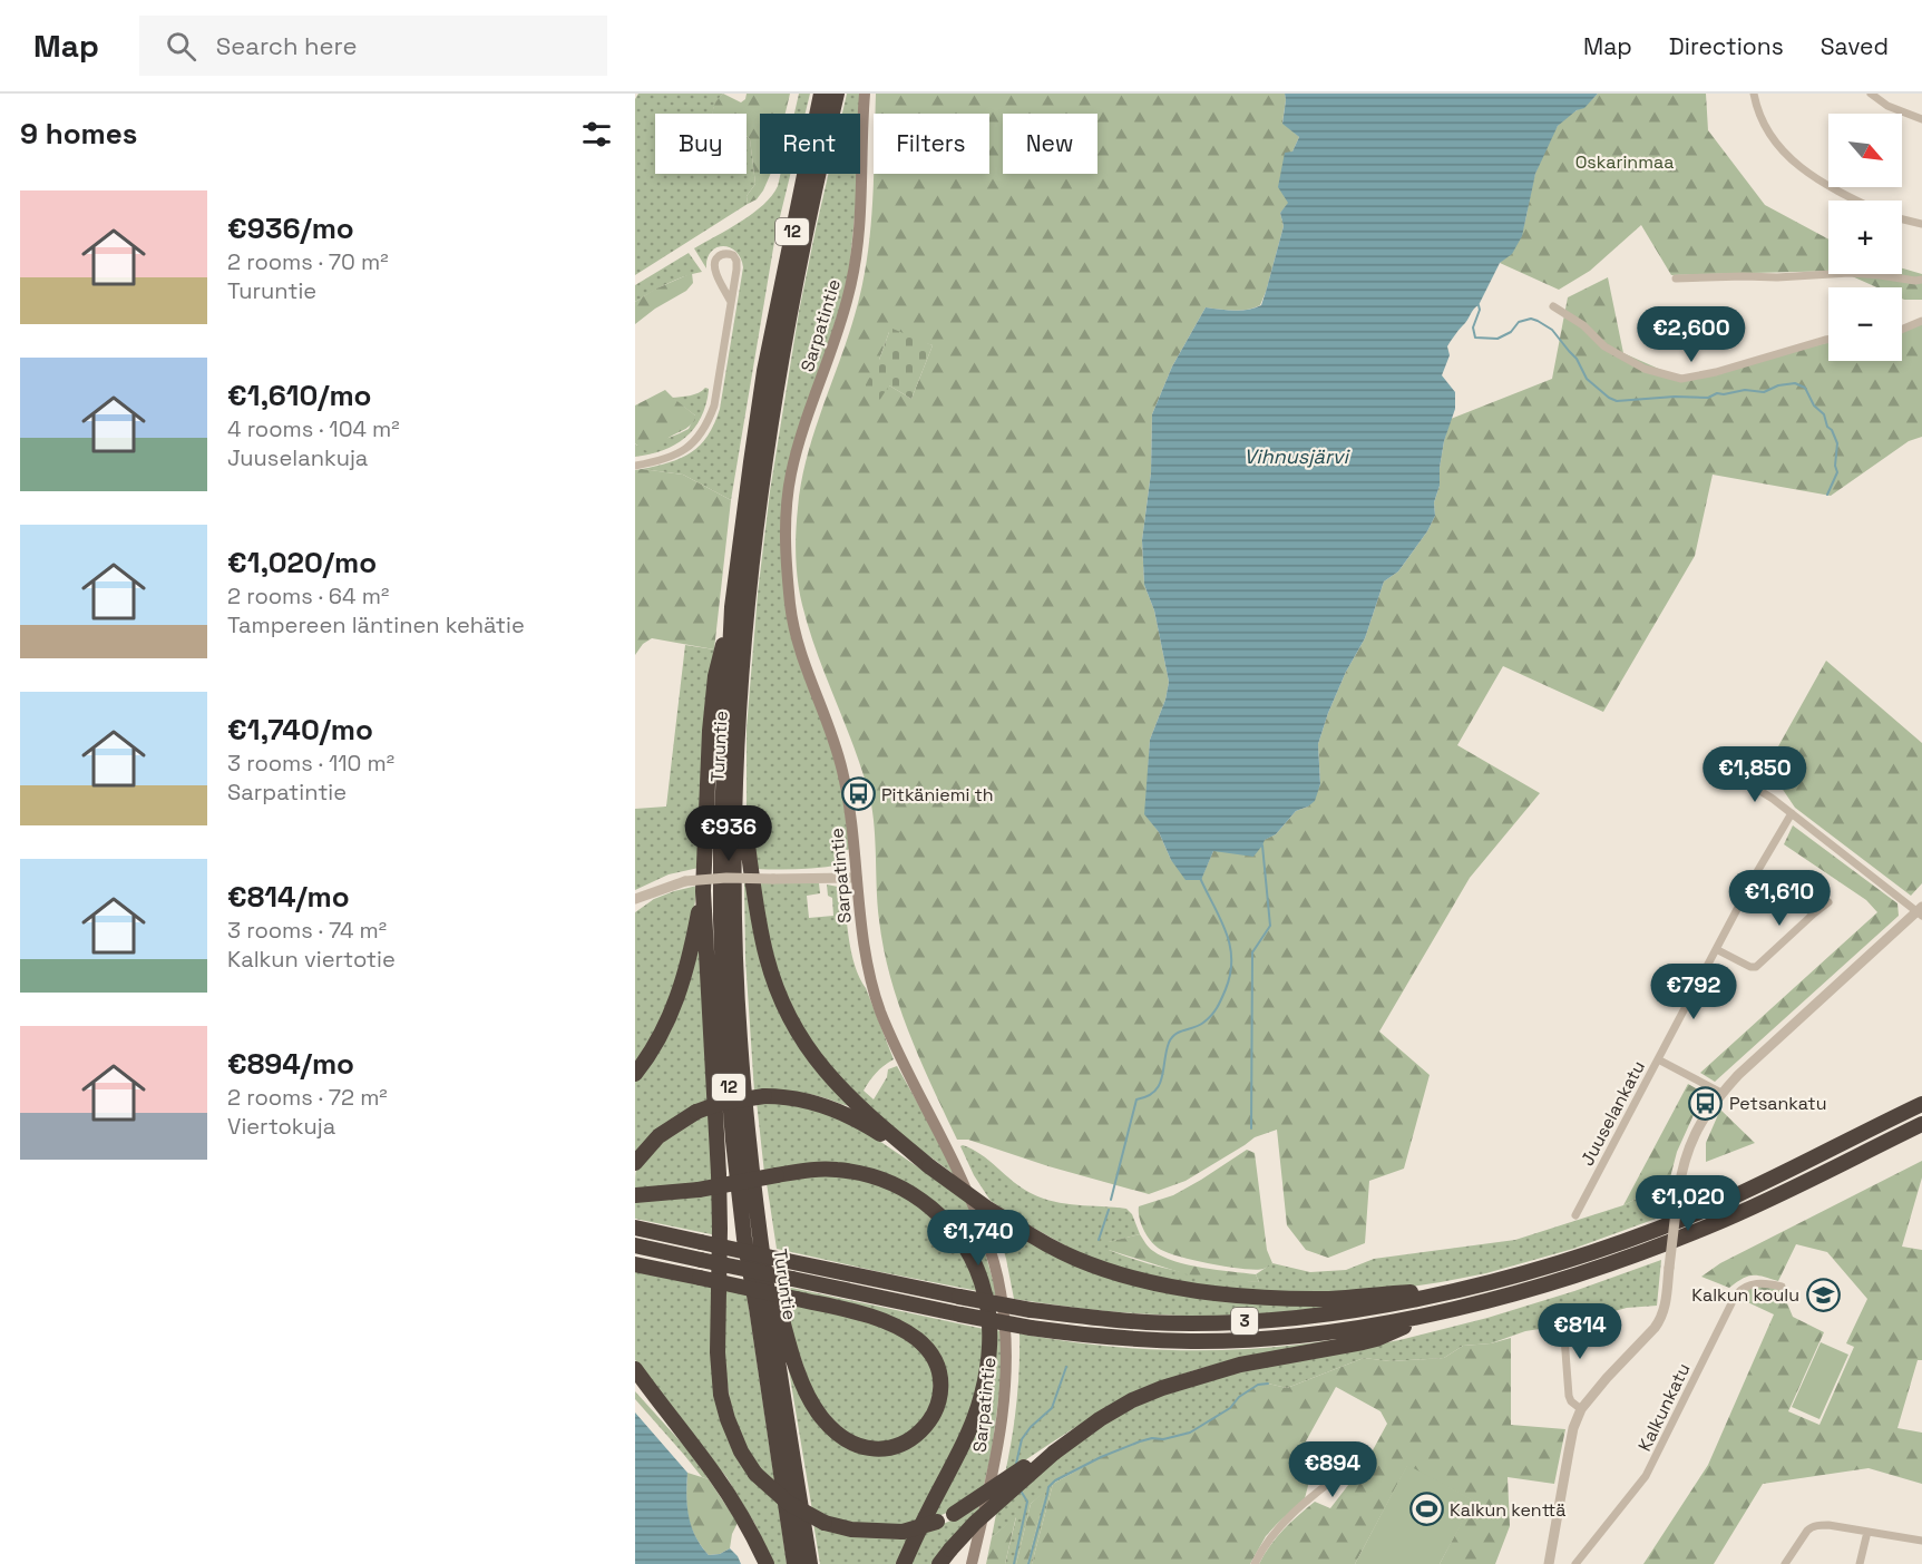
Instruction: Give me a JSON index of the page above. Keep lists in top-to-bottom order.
{
  "streets": {
    "highway": ["12", "Turuntie", "3"],
    "main road": ["Sarpatintie"],
    "street": ["Juuselankatu", "Kalkunkatu"]
  },
  "water": ["Vihnusjärvi"],
  "parks": ["Oskarinmaa"],
  "places": {
    "bus stop": ["Pitkäniemi th", "Petsankatu"],
    "school or university": ["Kalkun koulu"],
    "sports": ["Kalkun kenttä"]
  },
  "north": "bottom right",
  "page": {
    "header": "Map",
    "search": "Search here",
    "nav": ["Map", "Directions", "Saved"],
    "heading": "9 homes",
    "map_buttons": ["+", "−"],
    "chip": [
      "Buy",
      "Rent",
      "Filters",
      "New"
    ],
    "list": [
      {
        "name": "€936/mo",
        "note": "2 rooms · 70 m² · Turuntie"
      },
      {
        "name": "€1,610/mo",
        "note": "4 rooms · 104 m² · Juuselankuja"
      },
      {
        "name": "€1,020/mo",
        "note": "2 rooms · 64 m² · Tampereen läntinen kehätie"
      },
      {
        "name": "€1,740/mo",
        "note": "3 rooms · 110 m² · Sarpatintie"
      },
      {
        "name": "€814/mo",
        "note": "3 rooms · 74 m² · Kalkun viertotie"
      },
      {
        "name": "€894/mo",
        "note": "2 rooms · 72 m² · Viertokuja"
      }
    ],
    "price": [
      "€2,600",
      "€1,850",
      "€936",
      "€1,610",
      "€792",
      "€1,020",
      "€1,740",
      "€814",
      "€894"
    ]
  }
}
